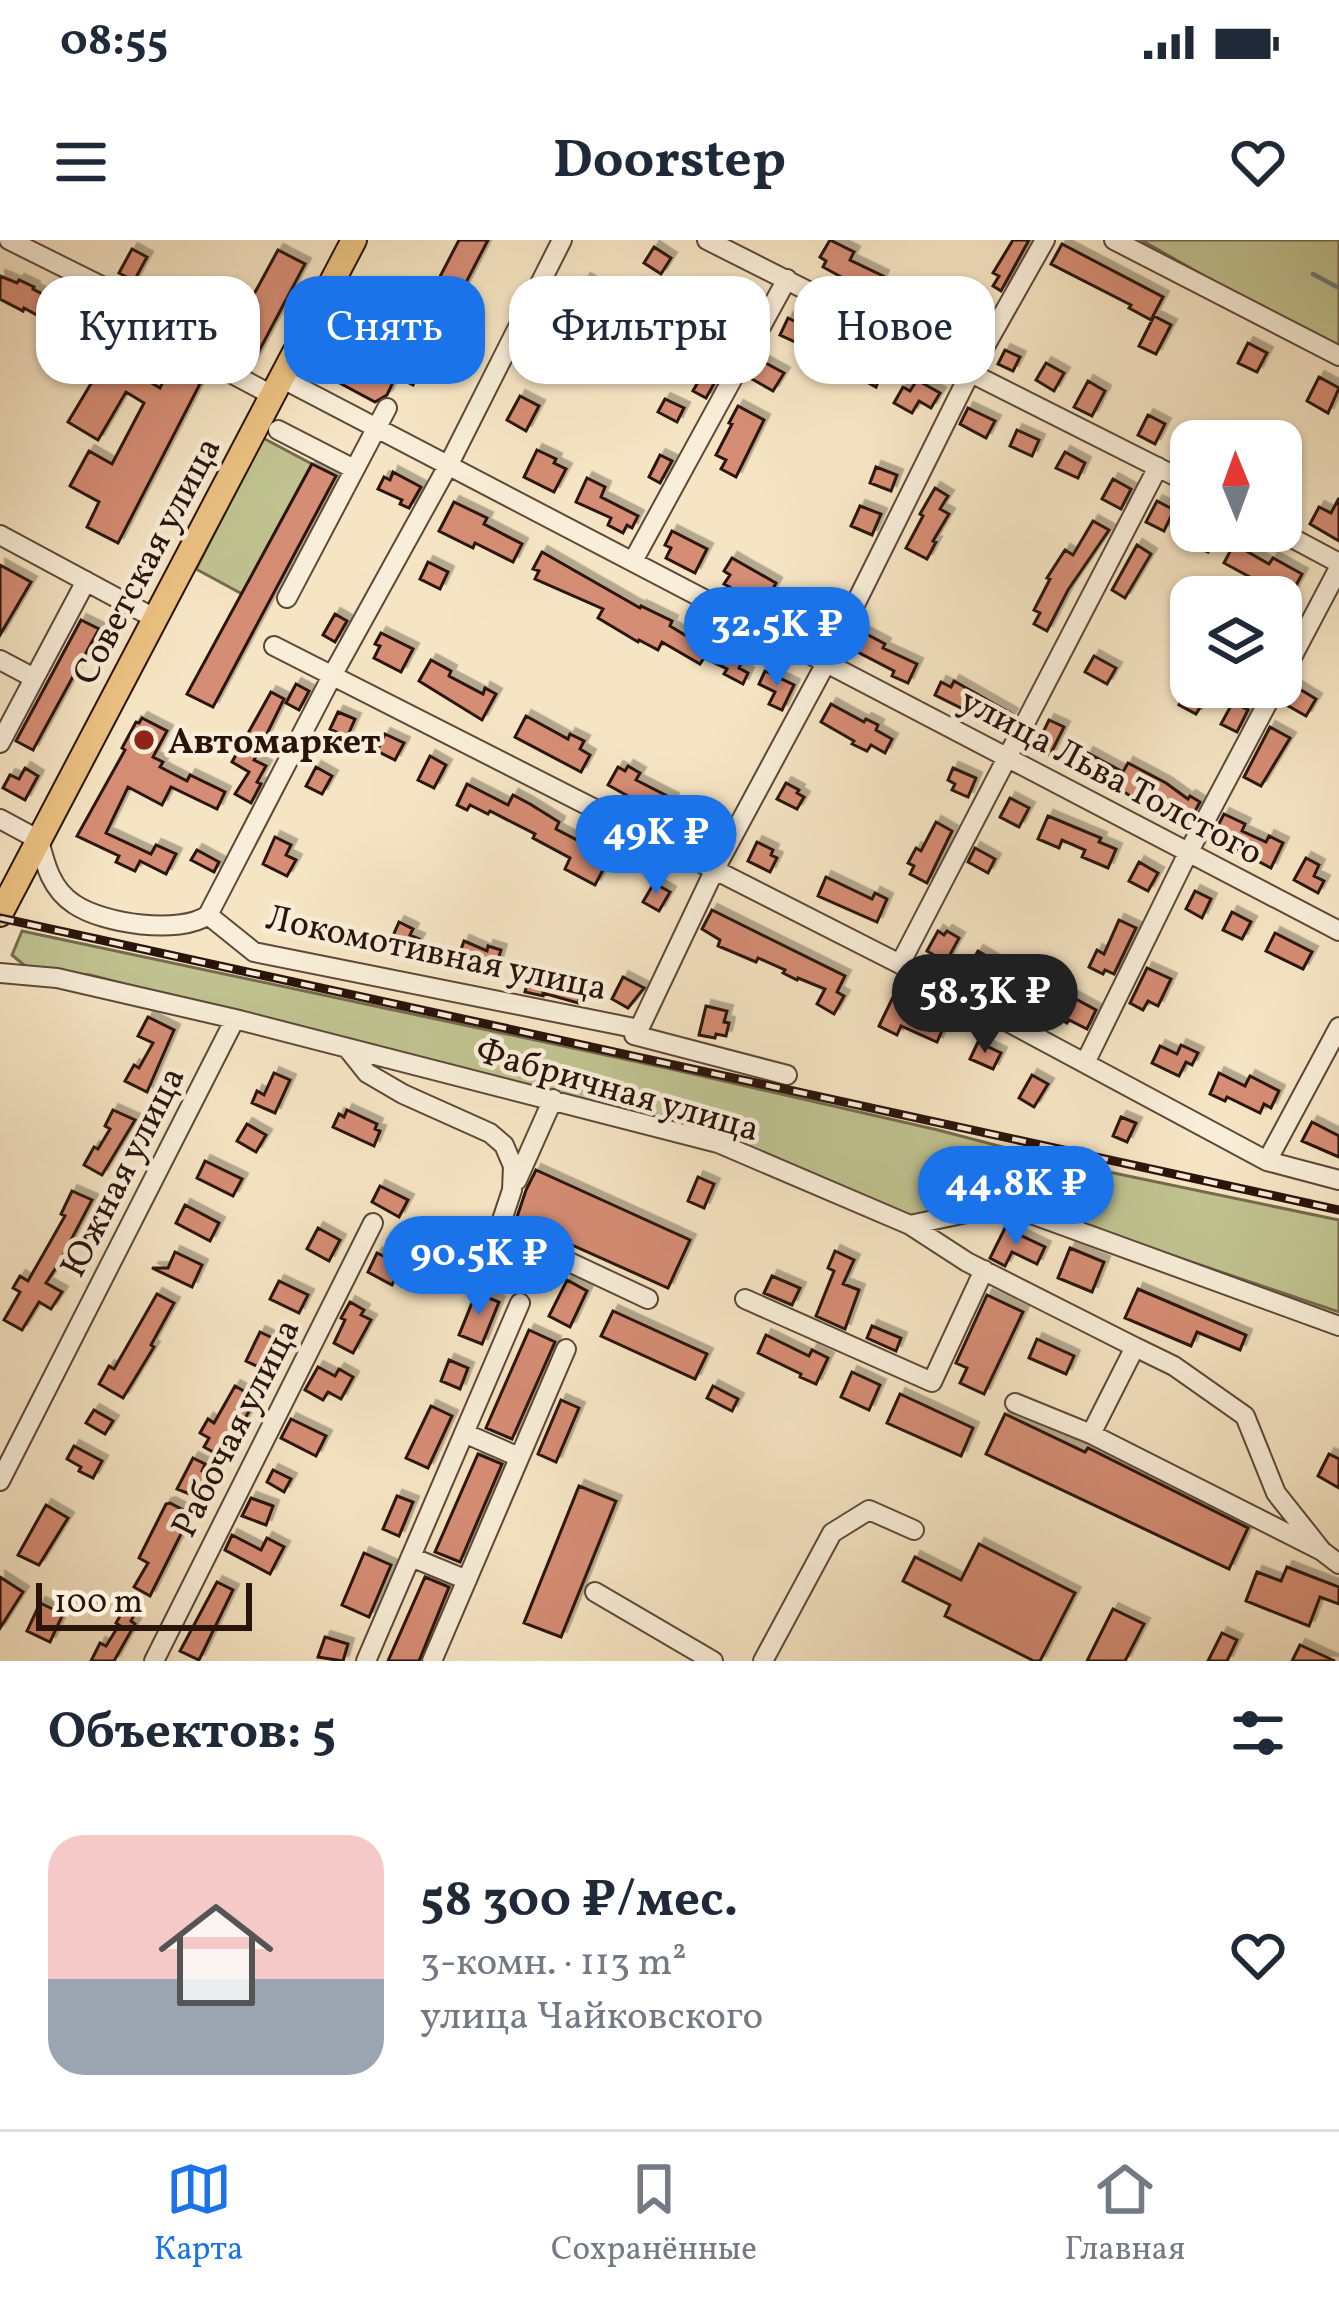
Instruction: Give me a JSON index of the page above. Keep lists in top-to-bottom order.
{
  "streets": {
    "main road": ["Советская улица"],
    "street": [
      "улица Льва Толстого",
      "Локомотивная улица",
      "Фабричная улица",
      "Южная улица",
      "Рабочая улица"
    ]
  },
  "crossings": [
    ["Советская улица", "улица Льва Толстого"],
    ["Фабричная улица", "Южная улица"]
  ],
  "places": ["Автомаркет"],
  "scale_bar": "100 m",
  "north": "top",
  "page": {
    "status": "08:55",
    "header": "Doorstep",
    "chip": [
      "Купить",
      "Снять",
      "Фильтры",
      "Новое"
    ],
    "price": [
      "32.5K ₽",
      "49K ₽",
      "58.3K ₽",
      "44.8K ₽",
      "90.5K ₽"
    ],
    "scale": "100 m",
    "heading": "Объектов: 5",
    "list": [
      {
        "name": "58 300 ₽/мес.",
        "note": "3-комн. · 113 m² · улица Чайковского"
      }
    ],
    "tabs": ["Карта", "Сохранённые", "Главная"]
  }
}
